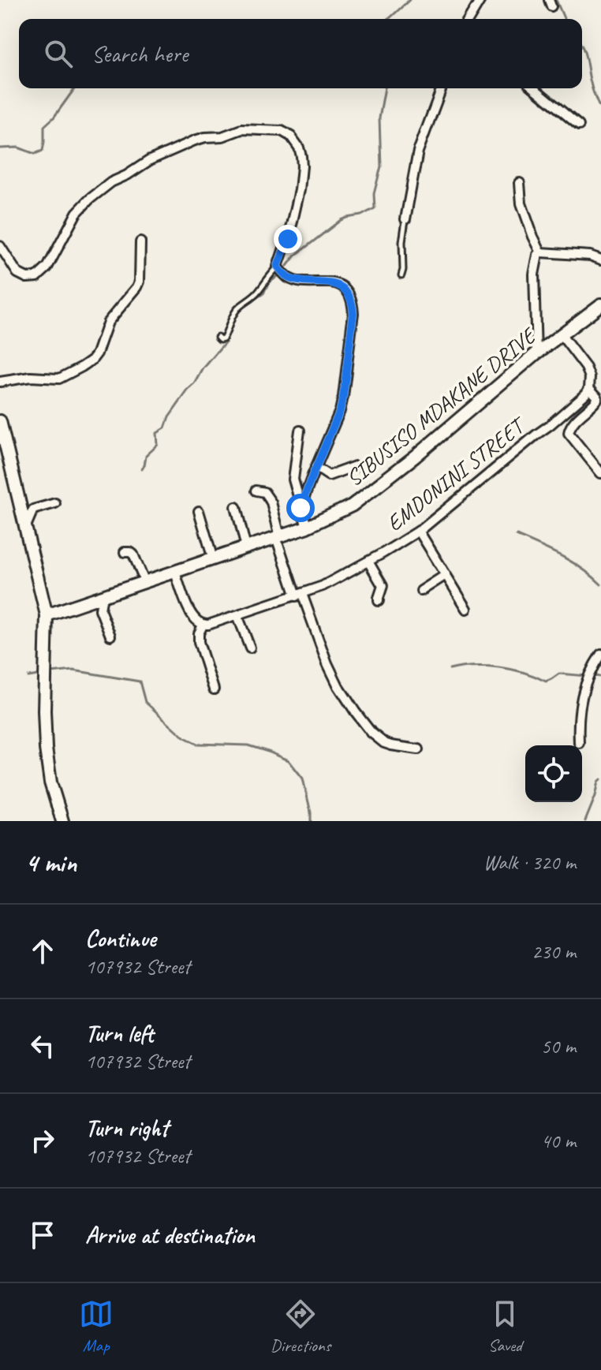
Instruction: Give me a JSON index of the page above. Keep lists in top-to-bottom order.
{
  "streets": {
    "street": ["SIBUSISO MDAKANE DRIVE", "EMDONINI STREET"]
  },
  "page": {
    "search": "Search here",
    "heading": ["4 min", "Walk · 320 m"],
    "list": [
      ["Continue", "107932 Street", "230 m"],
      ["Turn left", "107932 Street", "50 m"],
      ["Turn right", "107932 Street", "40 m"],
      "Arrive at destination"
    ],
    "nav": ["Map", "Directions", "Saved"]
  }
}
